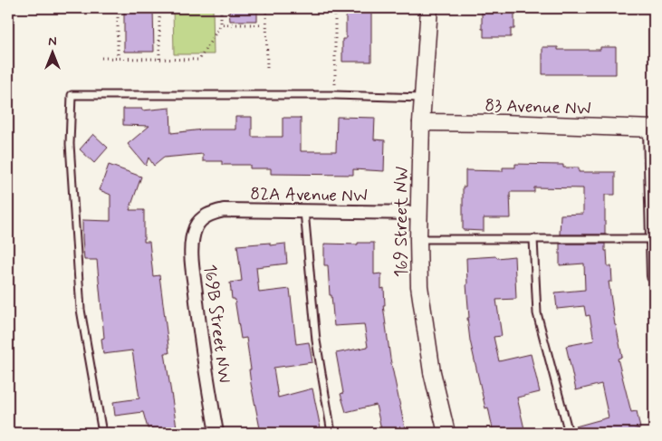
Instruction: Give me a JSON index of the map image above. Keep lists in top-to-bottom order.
{
  "streets": {
    "street": [
      "83 Avenue NW",
      "82A Avenue NW",
      "169 Street NW",
      "169B Street NW"
    ]
  },
  "crossings": [
    ["83 Avenue NW", "169 Street NW"],
    ["82A Avenue NW", "169 Street NW"],
    ["82A Avenue NW", "169B Street NW"]
  ],
  "north": "top"
}
